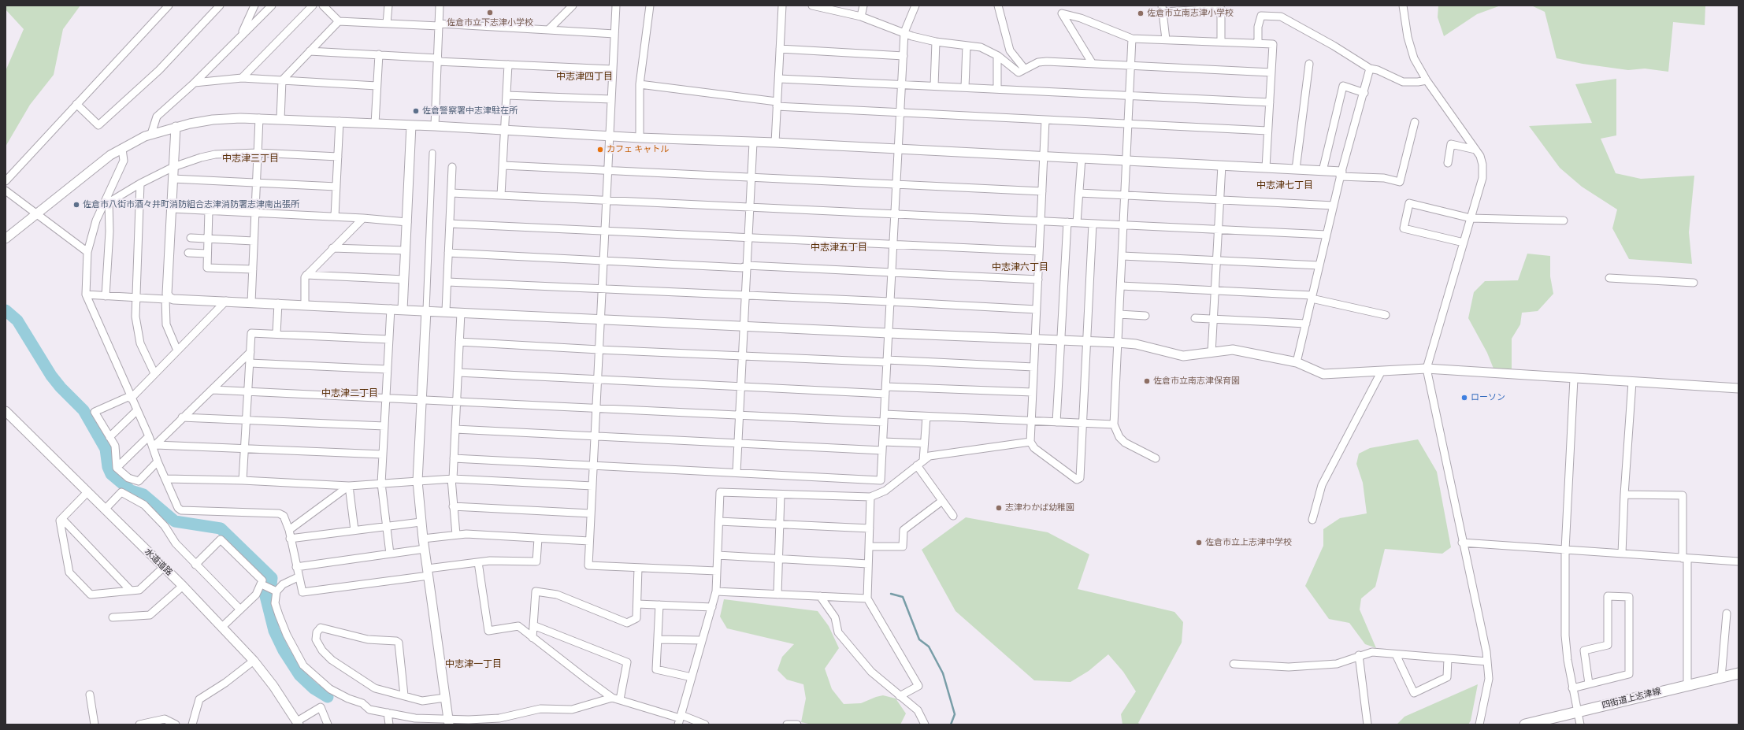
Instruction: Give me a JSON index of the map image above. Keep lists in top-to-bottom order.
{
  "streets": {
    "main road": ["四街道上志津線"],
    "street": ["水道道路"]
  },
  "districts": [
    "中志津四丁目",
    "中志津三丁目",
    "中志津七丁目",
    "中志津五丁目",
    "中志津六丁目",
    "中志津二丁目",
    "中志津一丁目"
  ],
  "places": [
    "佐倉市立下志津小学校",
    "佐倉市立南志津小学校",
    "佐倉警察署中志津駐在所",
    "カフェ キャトル",
    "佐倉市八街市酒々井町消防組合志津消防署志津南出張所",
    "佐倉市立南志津保育園",
    "ローソン",
    "志津わかば幼稚園",
    "佐倉市立上志津中学校"
  ]
}
